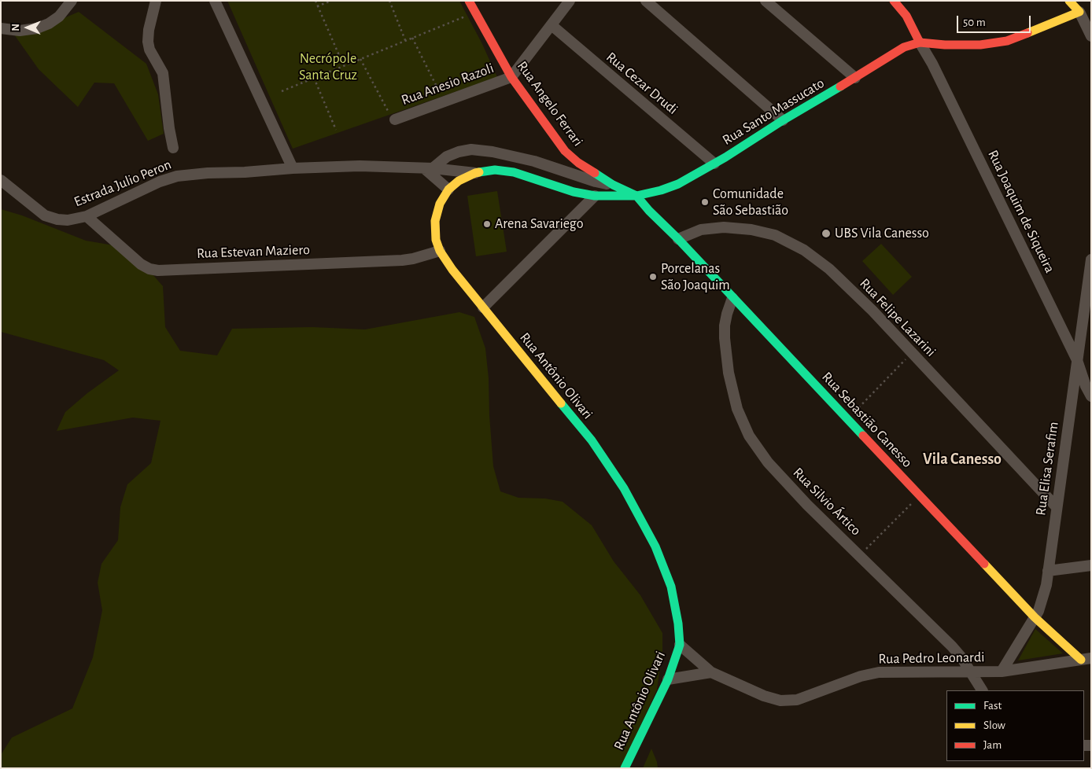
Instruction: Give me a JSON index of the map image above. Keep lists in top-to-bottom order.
{
  "streets": {
    "street": [
      "Rua Cezar Drudi",
      "Rua Anesio Razoli",
      "Rua Angelo Ferrari",
      "Rua Santo Massucato",
      "Estrada Julio Peron",
      "Rua Joaquim de Siqueira",
      "Rua Estevan Maziero",
      "Rua Felipe Lazarini",
      "Rua Antônio Olivari",
      "Rua Sebastião Canesso",
      "Rua Elisa Serafim",
      "Rua Silvio Ártico",
      "Rua Pedro Leonardi"
    ]
  },
  "crossings": [
    ["Rua Cezar Drudi", "Rua Santo Massucato"],
    ["Rua Anesio Razoli", "Rua Angelo Ferrari"],
    ["Rua Angelo Ferrari", "Rua Santo Massucato"],
    ["Rua Angelo Ferrari", "Rua Antônio Olivari"],
    ["Rua Angelo Ferrari", "Rua Sebastião Canesso"],
    ["Rua Santo Massucato", "Rua Joaquim de Siqueira"],
    ["Rua Santo Massucato", "Rua Antônio Olivari"],
    ["Rua Santo Massucato", "Rua Sebastião Canesso"],
    ["Estrada Julio Peron", "Rua Estevan Maziero"],
    ["Estrada Julio Peron", "Rua Antônio Olivari"],
    ["Rua Joaquim de Siqueira", "Rua Elisa Serafim"],
    ["Rua Estevan Maziero", "Rua Antônio Olivari"],
    ["Rua Felipe Lazarini", "Rua Sebastião Canesso"],
    ["Rua Felipe Lazarini", "Rua Elisa Serafim"],
    ["Rua Antônio Olivari", "Rua Sebastião Canesso"],
    ["Rua Antônio Olivari", "Rua Pedro Leonardi"],
    ["Rua Sebastião Canesso", "Rua Elisa Serafim"],
    ["Rua Sebastião Canesso", "Rua Silvio Ártico"],
    ["Rua Sebastião Canesso", "Rua Pedro Leonardi"],
    ["Rua Elisa Serafim", "Rua Pedro Leonardi"],
    ["Rua Silvio Ártico", "Rua Pedro Leonardi"]
  ],
  "districts": ["Vila Canesso"],
  "parks": ["Necrópole Santa Cruz"],
  "places": [
    "Comunidade São Sebastião",
    "Arena Savariego",
    "UBS Vila Canesso",
    "Porcelanas São Joaquim"
  ],
  "legend": ["Fast", "Slow", "Jam"],
  "scale_bar": "50 m",
  "north": "left"
}
